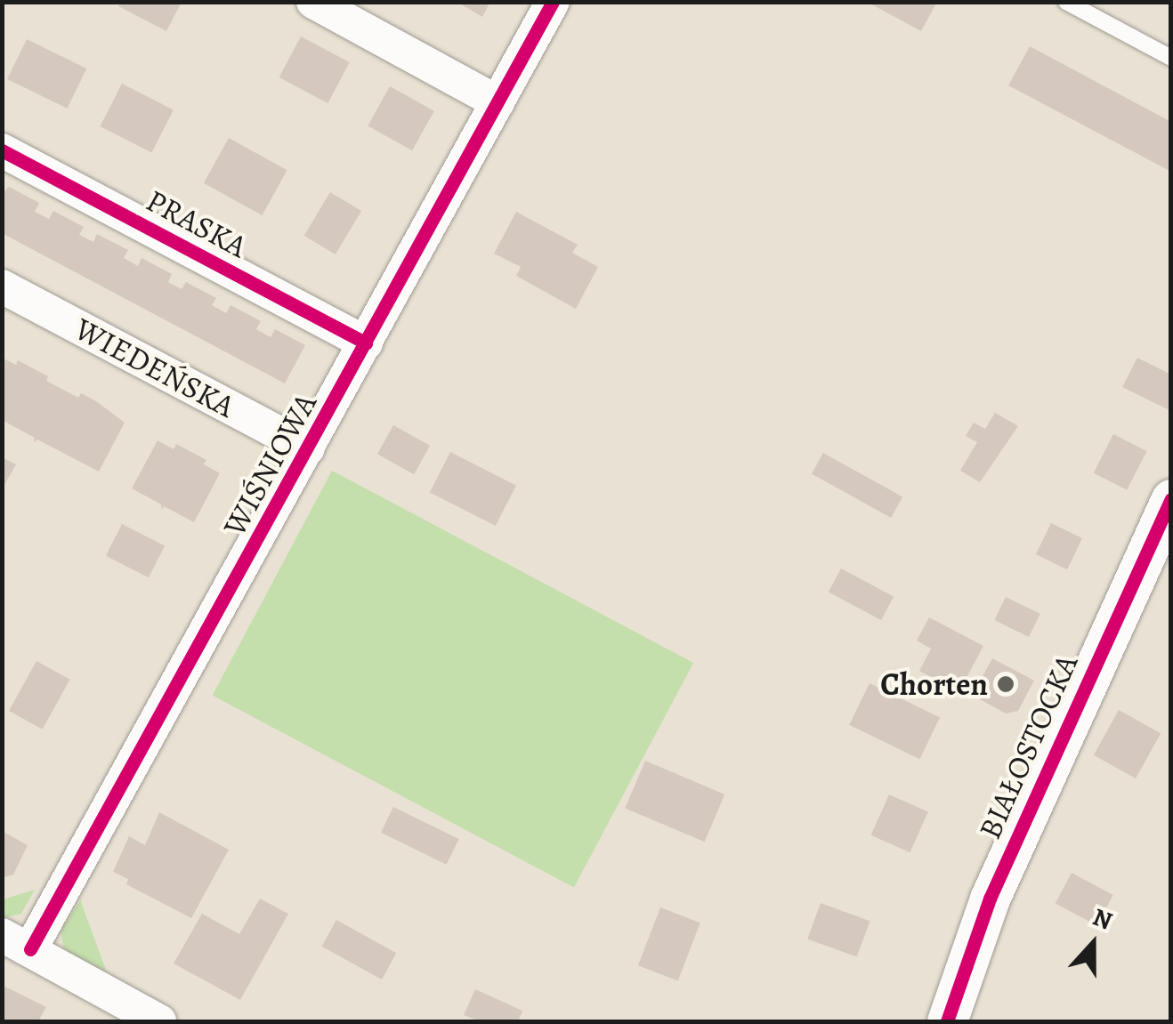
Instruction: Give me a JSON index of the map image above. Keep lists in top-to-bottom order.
{
  "streets": {
    "street": [
      "PRASKA",
      "WIEDEŃSKA",
      "WIŚNIOWA",
      "BIAŁOSTOCKA"
    ]
  },
  "crossings": [
    ["PRASKA", "WIŚNIOWA"],
    ["WIEDEŃSKA", "WIŚNIOWA"]
  ],
  "places": ["Chorten"],
  "north": "top"
}
